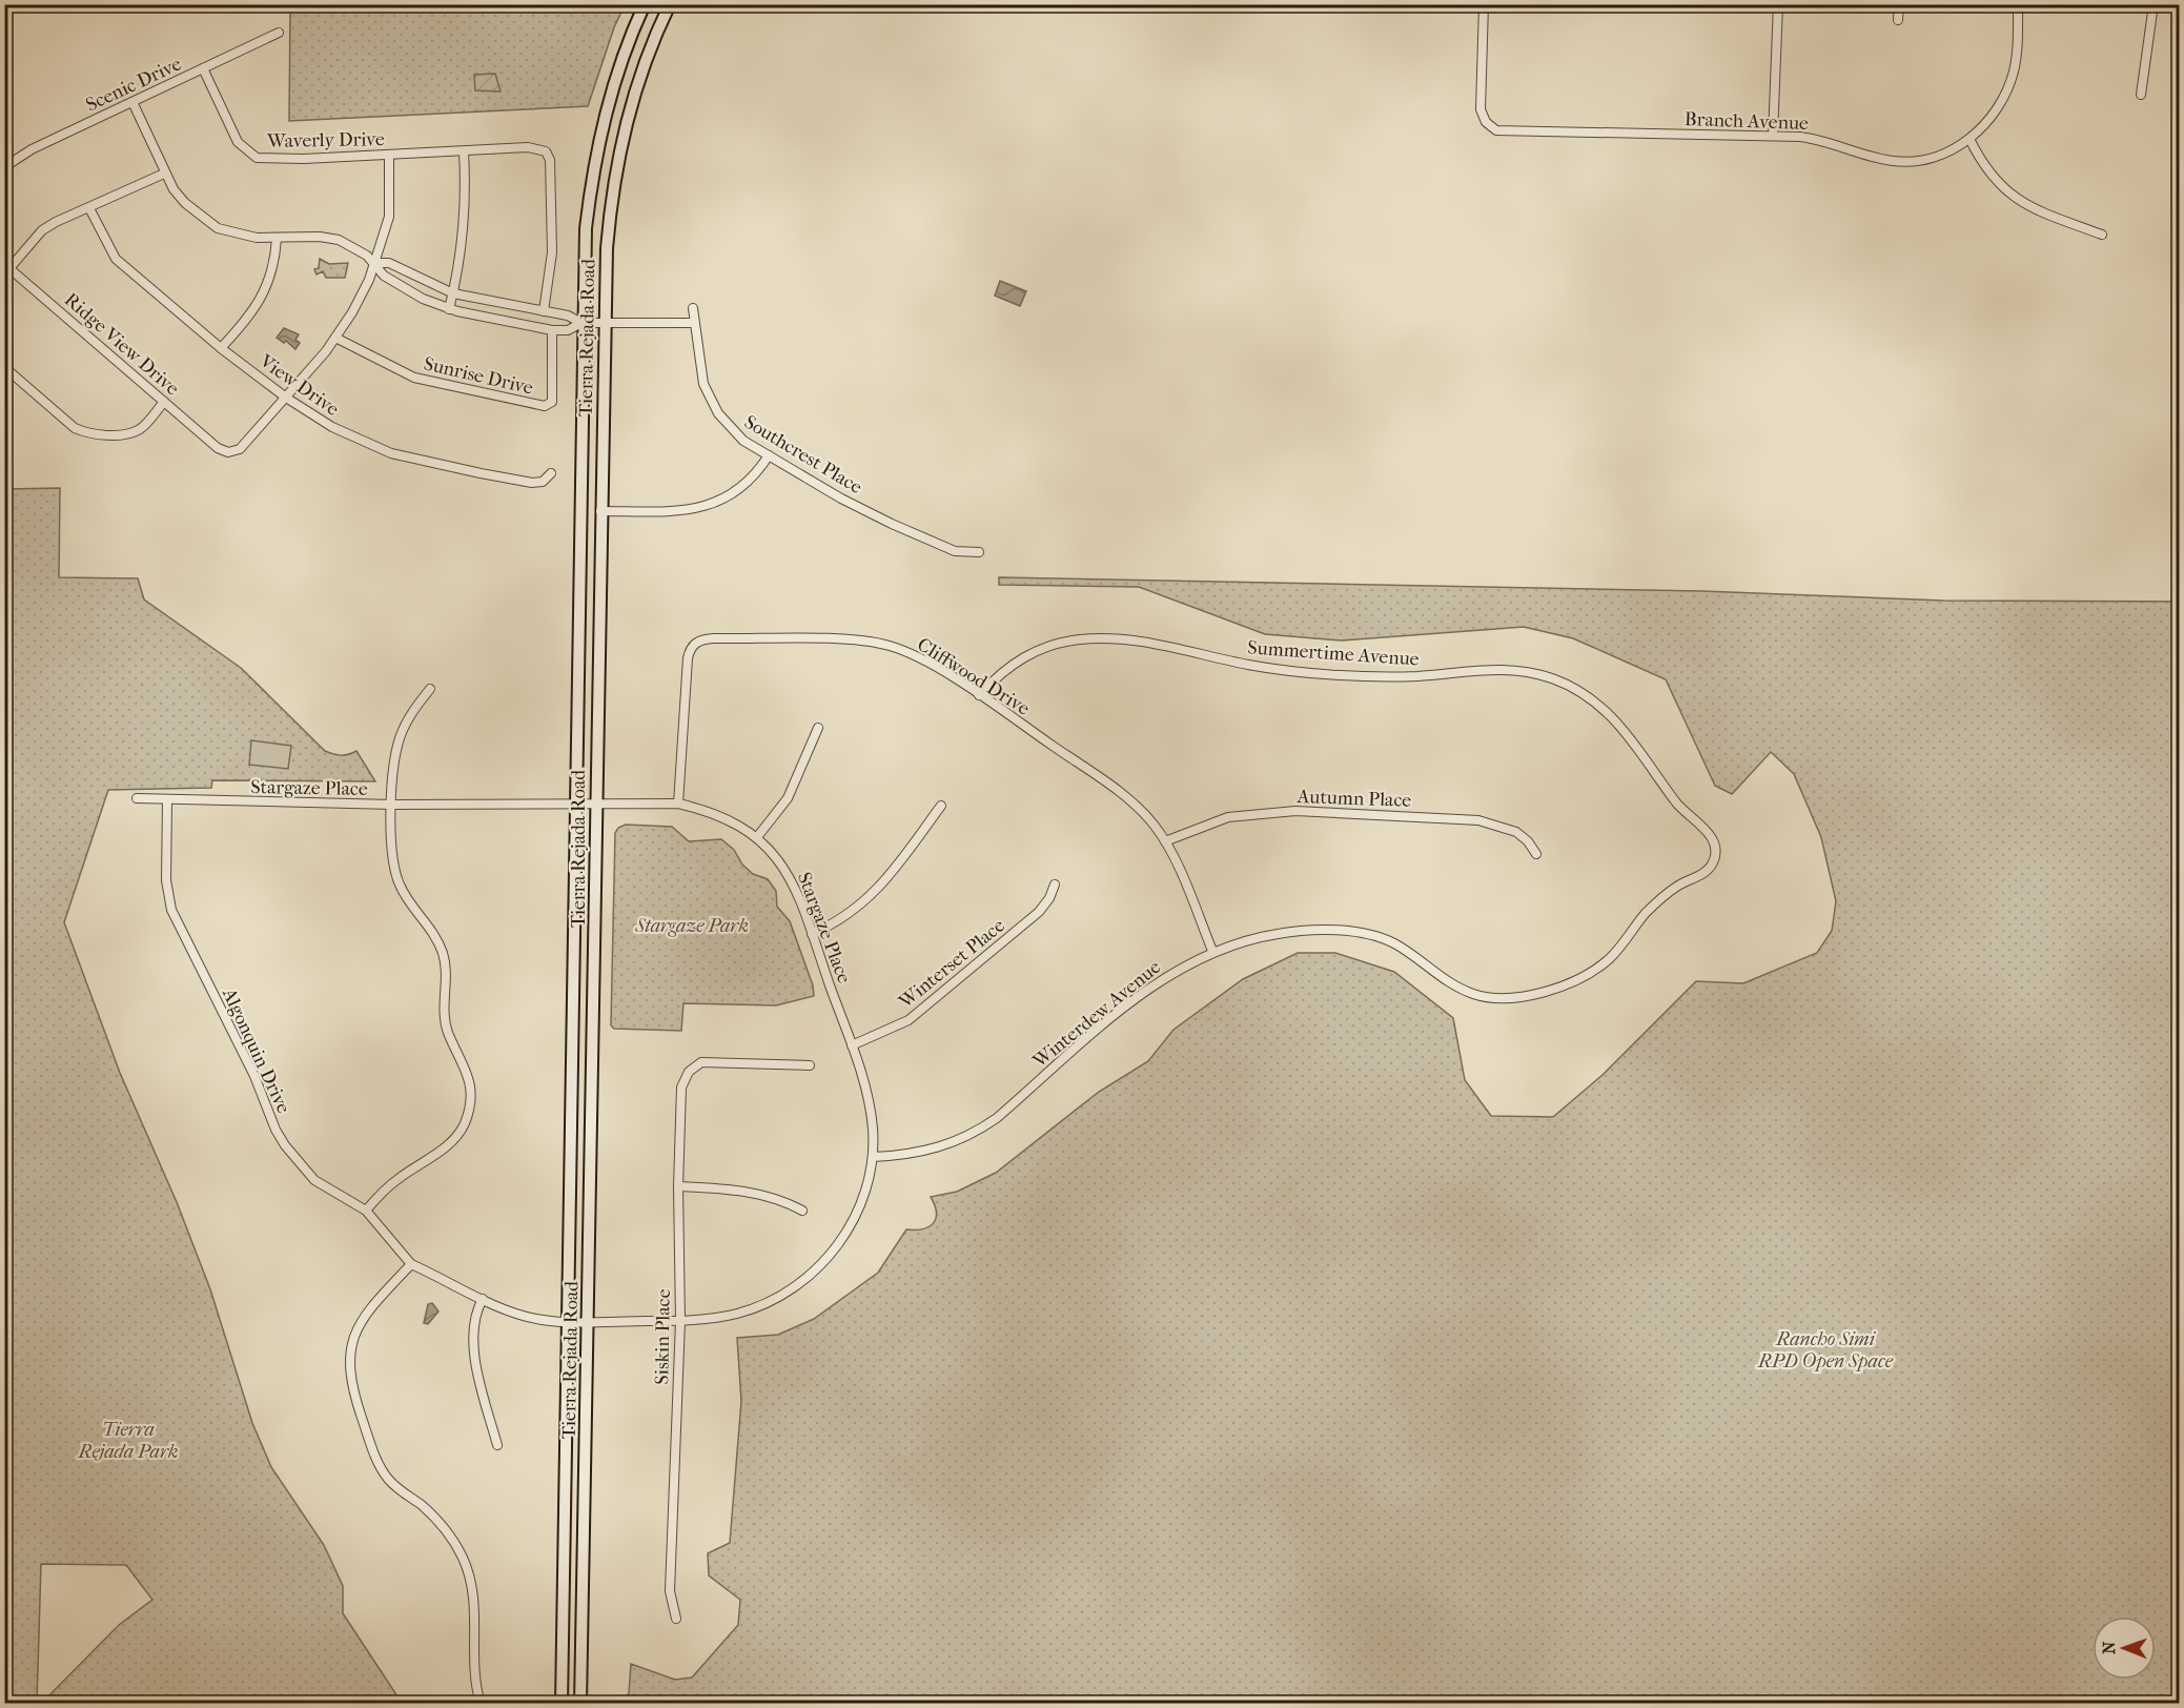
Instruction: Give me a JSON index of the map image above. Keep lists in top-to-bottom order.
{
  "streets": {
    "main road": ["Tierra Rejada Road"],
    "street": [
      "Scenic Drive",
      "Branch Avenue",
      "Waverly Drive",
      "Ridge View Drive",
      "Sunrise Drive",
      "View Drive",
      "Southcrest Place",
      "Summertime Avenue",
      "Cliffwood Drive",
      "Stargaze Place",
      "Autumn Place",
      "Winterset Place",
      "Winterdew Avenue",
      "Algonquin Drive",
      "Siskin Place"
    ]
  },
  "crossings": [
    ["Scenic Drive", "Waverly Drive"],
    ["Tierra Rejada Road", "Stargaze Place"],
    ["Ridge View Drive", "View Drive"],
    ["Summertime Avenue", "Cliffwood Drive"],
    ["Summertime Avenue", "Winterdew Avenue"],
    ["Cliffwood Drive", "Stargaze Place"],
    ["Cliffwood Drive", "Autumn Place"],
    ["Cliffwood Drive", "Winterdew Avenue"],
    ["Stargaze Place", "Winterset Place"],
    ["Stargaze Place", "Winterdew Avenue"],
    ["Stargaze Place", "Algonquin Drive"],
    ["Stargaze Place", "Siskin Place"]
  ],
  "parks": ["Stargaze Park", "Rancho Simi RPD Open Space", "Tierra Rejada Park"],
  "north": "left"
}
